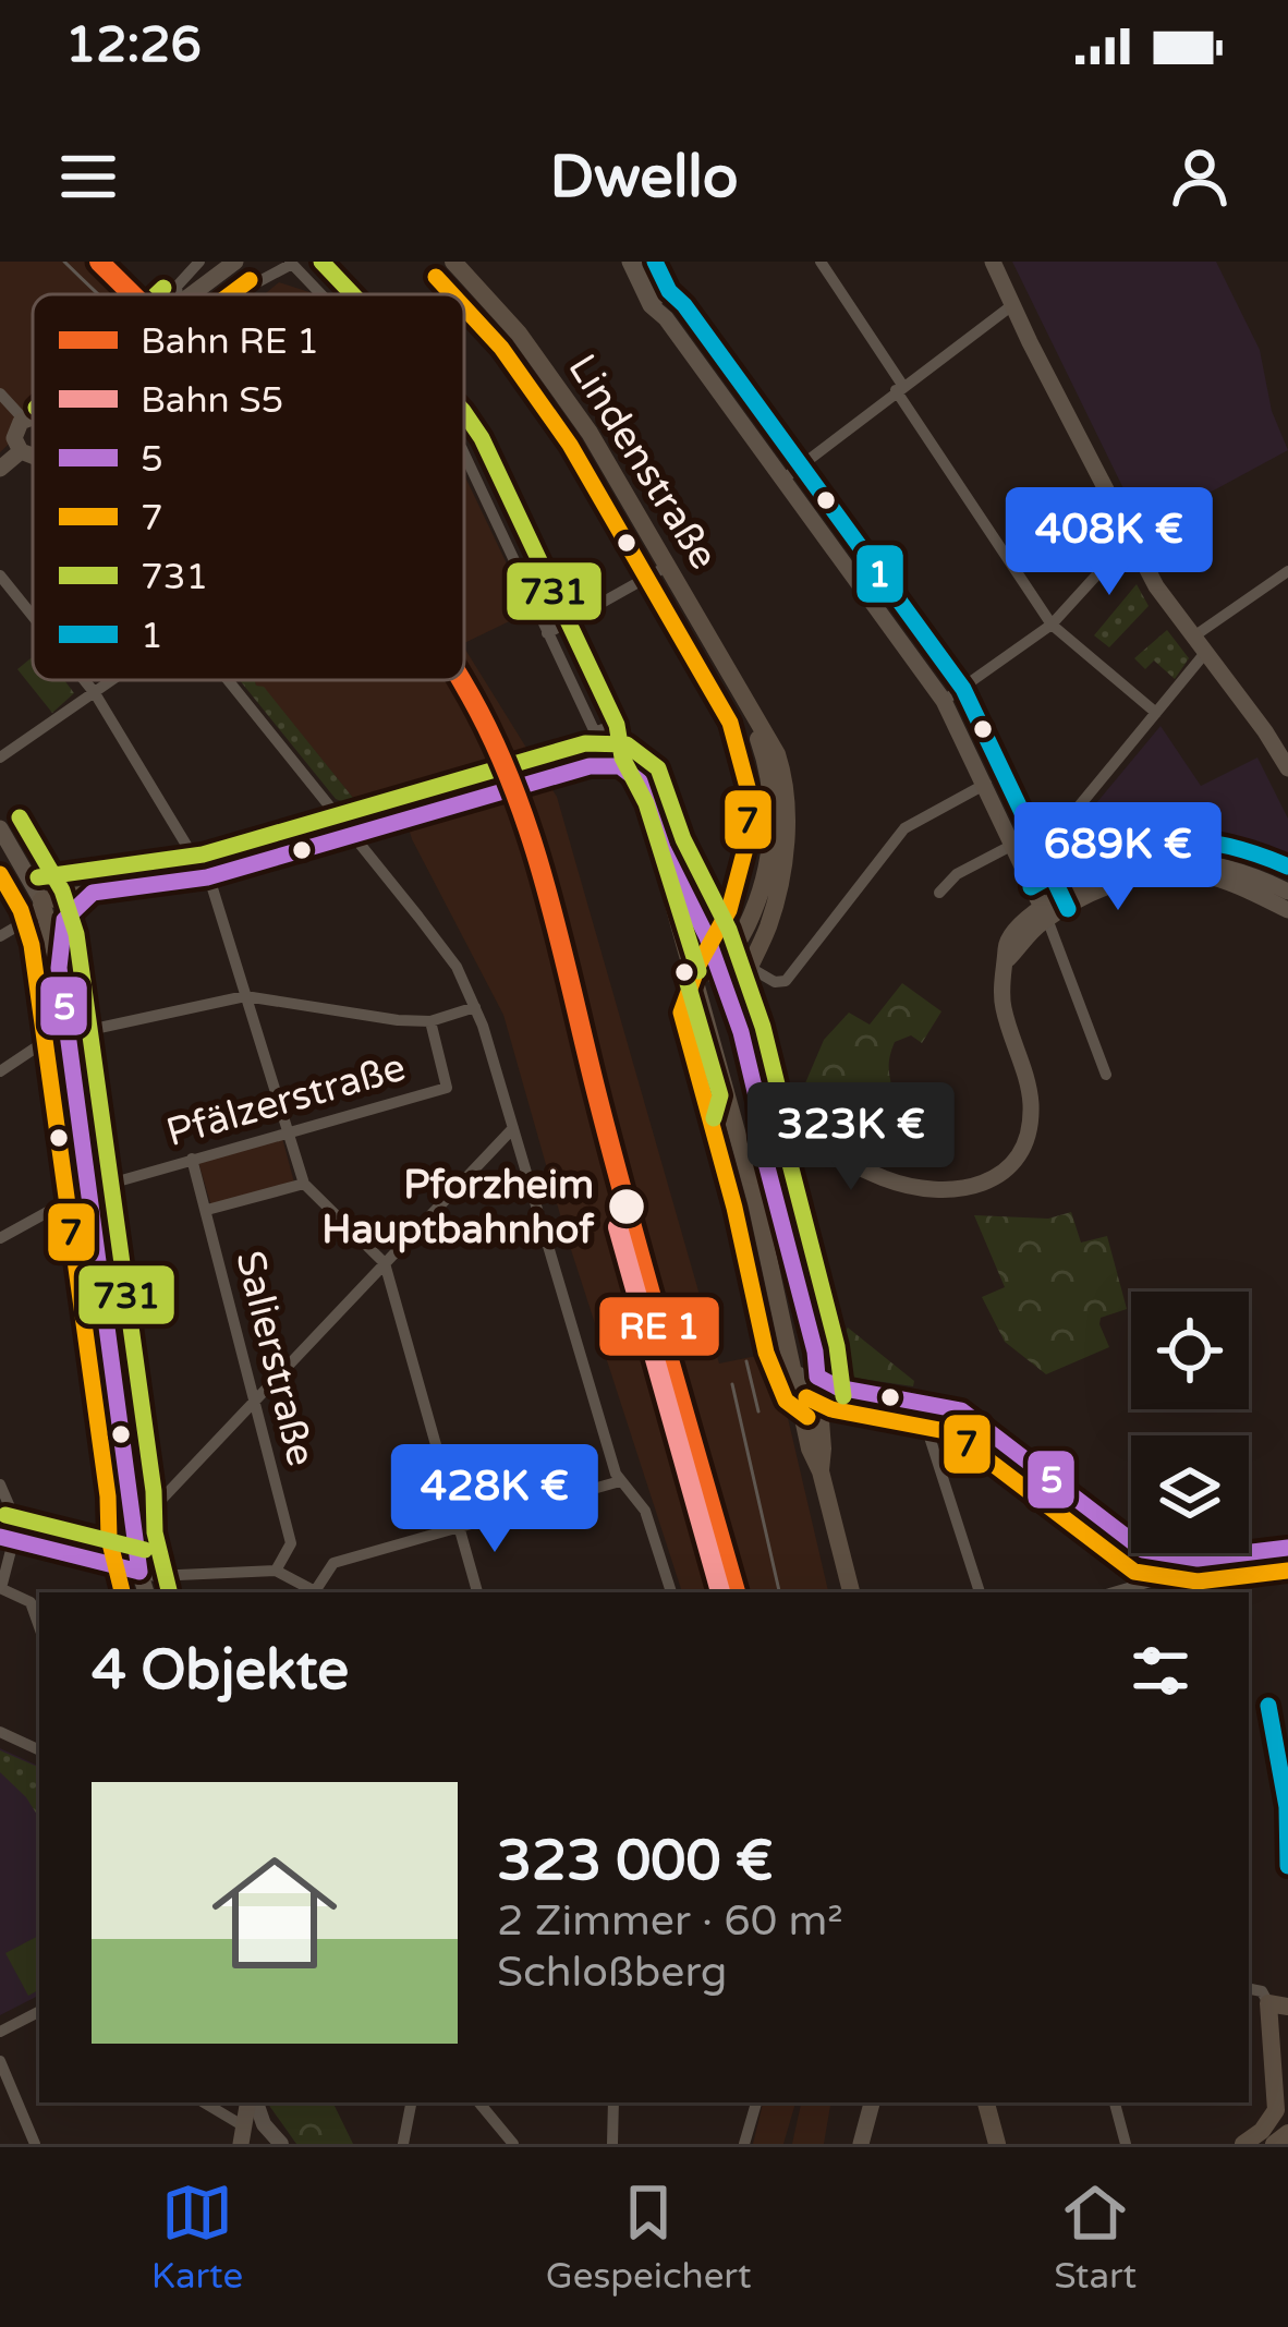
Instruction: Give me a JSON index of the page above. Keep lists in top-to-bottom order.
{
  "streets": {
    "main road": ["Lindenstraße"],
    "street": ["Pfälzerstraße", "Salierstraße"]
  },
  "crossings": [
    ["Pfälzerstraße", "Salierstraße"]
  ],
  "places": ["Pforzheim Hauptbahnhof"],
  "lines": [
    "transit line 731",
    "transit line 1",
    "transit line 7",
    "transit line 5",
    "rail line S5"
  ],
  "legend": [
    "Bahn RE 1",
    "Bahn S5",
    "5",
    "7",
    "731",
    "1"
  ],
  "page": {
    "status": "12:26",
    "header": "Dwello",
    "price": [
      "408K €",
      "689K €",
      "323K €",
      "428K €"
    ],
    "heading": "4 Objekte",
    "list": [
      {
        "name": "323 000 €",
        "note": "2 Zimmer · 60 m² · Schloßberg"
      }
    ],
    "tabs": ["Karte", "Gespeichert", "Start"]
  }
}
